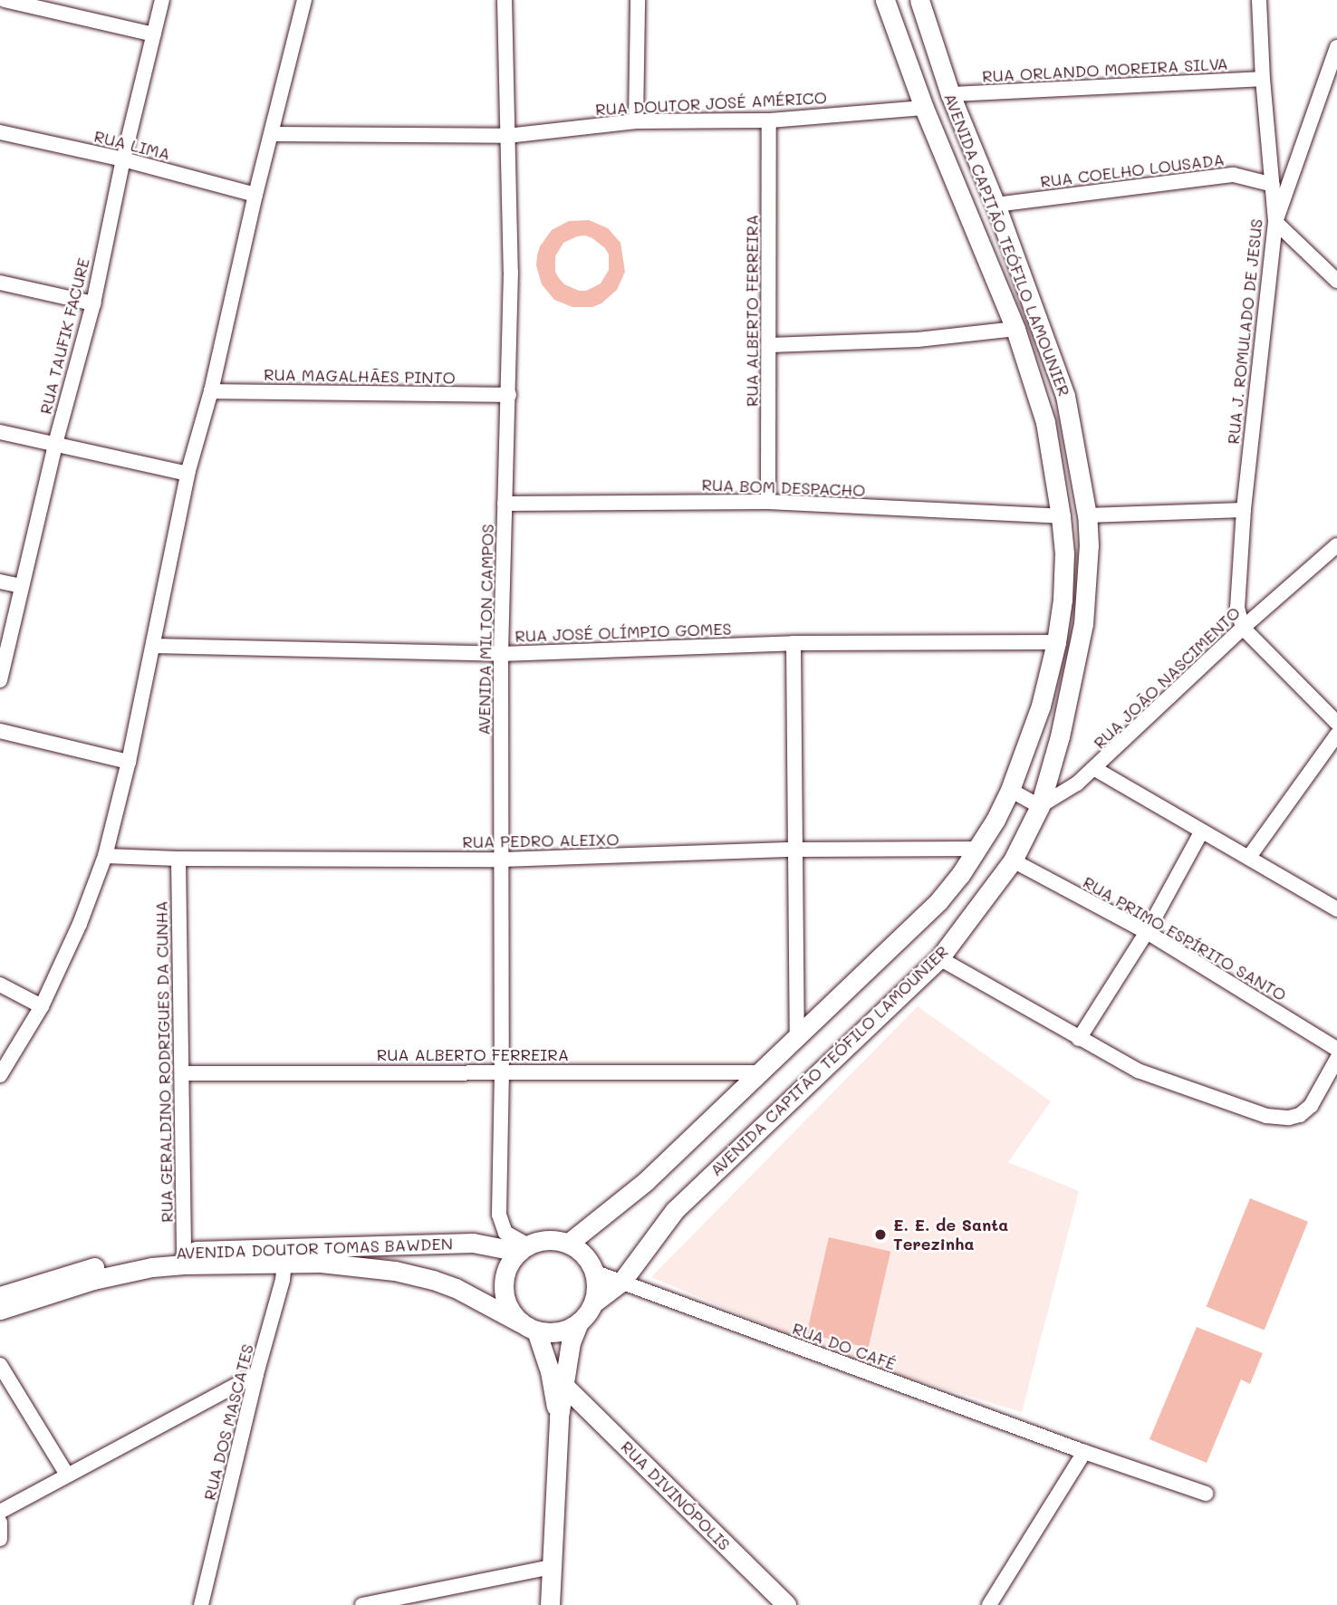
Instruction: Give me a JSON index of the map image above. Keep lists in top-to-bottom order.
{
  "streets": {
    "main road": ["AVENIDA CAPITÃO TEÓFILO LAMOUNIER", "AVENIDA DOUTOR TOMAS BAWDEN", "RUA DIVINÓPOLIS"],
    "street": [
      "RUA ORLANDO MOREIRA SILVA",
      "RUA DOUTOR JOSÉ AMÉRICO",
      "RUA LIMA",
      "RUA COELHO LOUSADA",
      "RUA ALBERTO FERREIRA",
      "RUA J. ROMULADO DE JESUS",
      "RUA TAUFIK FACURE",
      "RUA MAGALHÃES PINTO",
      "RUA BOM DESPACHO",
      "AVENIDA MILTON CAMPOS",
      "RUA JOSÉ OLÍMPIO GOMES",
      "RUA JOÃO NASCIMENTO",
      "RUA PEDRO ALEIXO",
      "RUA PRIMO ESPÍRITO SANTO",
      "RUA GERALDINO RODRIGUES DA CUNHA",
      "RUA DO CAFÉ",
      "RUA DOS MASCATES"
    ]
  },
  "crossings": [
    ["RUA ORLANDO MOREIRA SILVA", "AVENIDA CAPITÃO TEÓFILO LAMOUNIER"],
    ["RUA ORLANDO MOREIRA SILVA", "RUA J. ROMULADO DE JESUS"],
    ["RUA DOUTOR JOSÉ AMÉRICO", "AVENIDA CAPITÃO TEÓFILO LAMOUNIER"],
    ["RUA DOUTOR JOSÉ AMÉRICO", "RUA ALBERTO FERREIRA"],
    ["RUA DOUTOR JOSÉ AMÉRICO", "AVENIDA MILTON CAMPOS"],
    ["RUA LIMA", "RUA TAUFIK FACURE"],
    ["RUA COELHO LOUSADA", "AVENIDA CAPITÃO TEÓFILO LAMOUNIER"],
    ["RUA COELHO LOUSADA", "RUA J. ROMULADO DE JESUS"],
    ["AVENIDA CAPITÃO TEÓFILO LAMOUNIER", "RUA ALBERTO FERREIRA"],
    ["AVENIDA CAPITÃO TEÓFILO LAMOUNIER", "RUA BOM DESPACHO"],
    ["AVENIDA CAPITÃO TEÓFILO LAMOUNIER", "AVENIDA MILTON CAMPOS"],
    ["AVENIDA CAPITÃO TEÓFILO LAMOUNIER", "RUA JOSÉ OLÍMPIO GOMES"],
    ["AVENIDA CAPITÃO TEÓFILO LAMOUNIER", "RUA JOÃO NASCIMENTO"],
    ["AVENIDA CAPITÃO TEÓFILO LAMOUNIER", "RUA PEDRO ALEIXO"],
    ["AVENIDA CAPITÃO TEÓFILO LAMOUNIER", "RUA PRIMO ESPÍRITO SANTO"],
    ["AVENIDA CAPITÃO TEÓFILO LAMOUNIER", "AVENIDA DOUTOR TOMAS BAWDEN"],
    ["AVENIDA CAPITÃO TEÓFILO LAMOUNIER", "RUA DO CAFÉ"],
    ["RUA ALBERTO FERREIRA", "RUA BOM DESPACHO"],
    ["RUA ALBERTO FERREIRA", "AVENIDA MILTON CAMPOS"],
    ["RUA ALBERTO FERREIRA", "RUA GERALDINO RODRIGUES DA CUNHA"],
    ["RUA J. ROMULADO DE JESUS", "RUA JOÃO NASCIMENTO"],
    ["RUA MAGALHÃES PINTO", "AVENIDA MILTON CAMPOS"],
    ["RUA BOM DESPACHO", "AVENIDA MILTON CAMPOS"],
    ["AVENIDA MILTON CAMPOS", "RUA JOSÉ OLÍMPIO GOMES"],
    ["AVENIDA MILTON CAMPOS", "RUA PEDRO ALEIXO"],
    ["AVENIDA MILTON CAMPOS", "AVENIDA DOUTOR TOMAS BAWDEN"],
    ["AVENIDA MILTON CAMPOS", "RUA DO CAFÉ"],
    ["RUA PEDRO ALEIXO", "RUA GERALDINO RODRIGUES DA CUNHA"],
    ["RUA GERALDINO RODRIGUES DA CUNHA", "AVENIDA DOUTOR TOMAS BAWDEN"],
    ["AVENIDA DOUTOR TOMAS BAWDEN", "RUA DO CAFÉ"],
    ["AVENIDA DOUTOR TOMAS BAWDEN", "RUA DOS MASCATES"]
  ],
  "places": ["E. E. de Santa Terezinha"]
}
